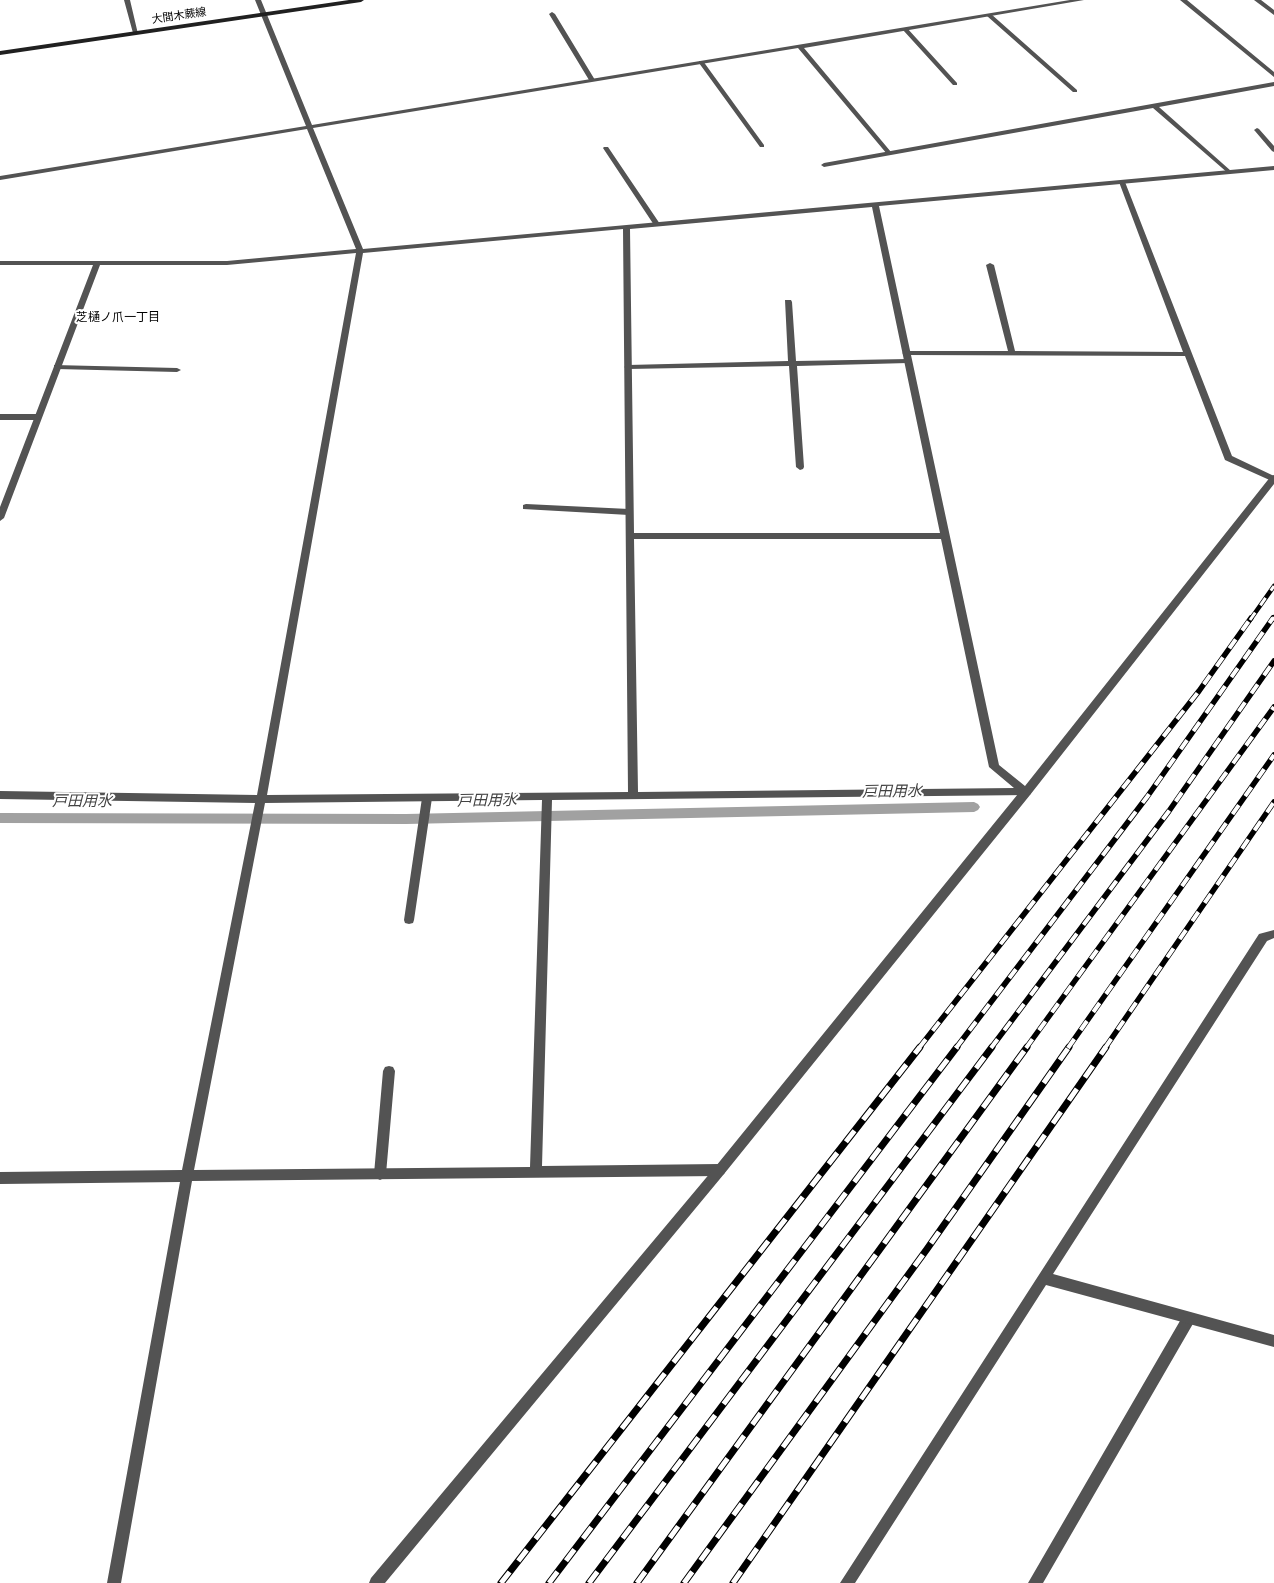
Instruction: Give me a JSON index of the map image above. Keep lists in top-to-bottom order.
{
  "streets": {
    "main road": ["大間木蕨線"]
  },
  "districts": ["芝樋ノ爪一丁目"],
  "water": ["戸田用水"]
}
